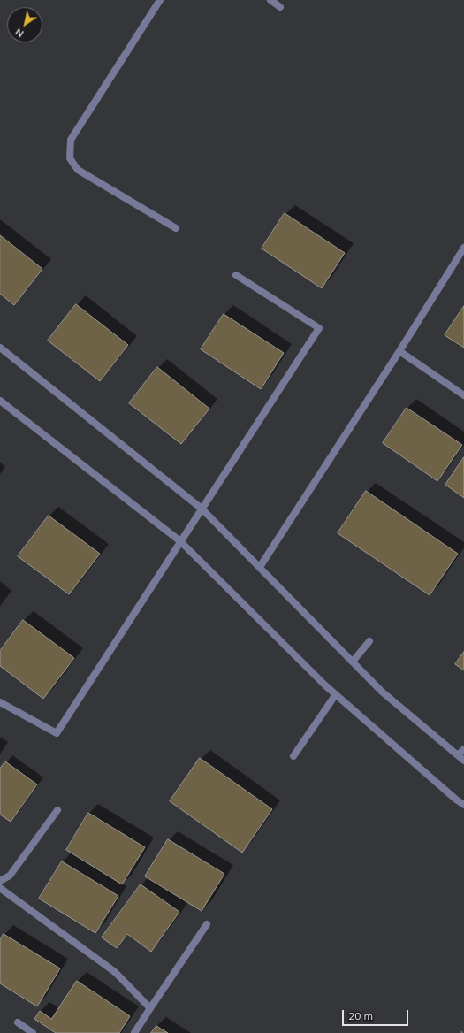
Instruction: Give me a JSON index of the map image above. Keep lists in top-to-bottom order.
{
  "scale_bar": "20 m",
  "north": "bottom left"
}
